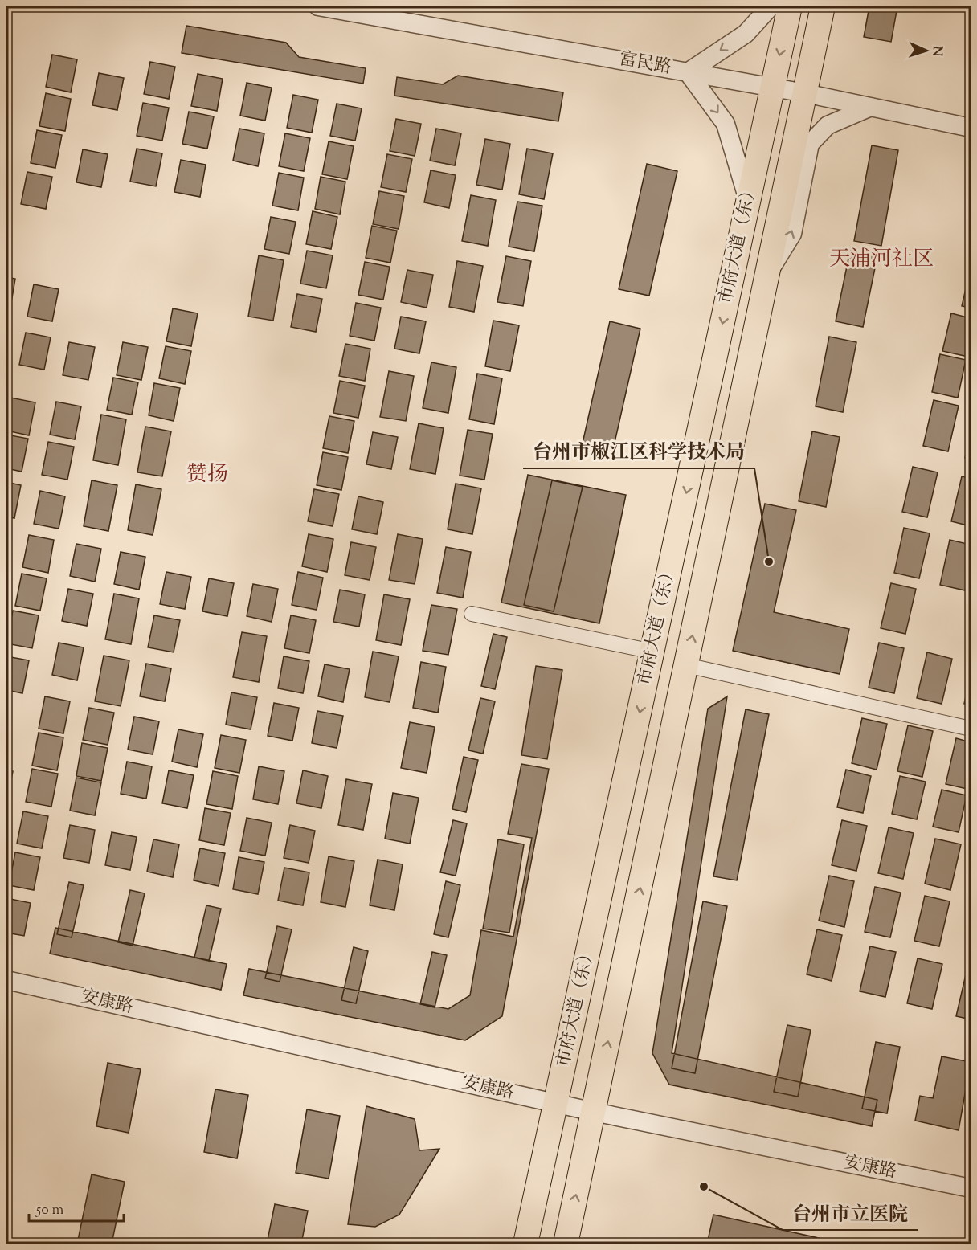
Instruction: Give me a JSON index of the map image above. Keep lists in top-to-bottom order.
{
  "streets": {
    "main road": ["市府大道（东）"],
    "street": ["富民路", "安康路"]
  },
  "crossings": [
    ["富民路", "市府大道（东）"],
    ["市府大道（东）", "安康路"]
  ],
  "districts": ["天浦河社区", "赞扬"],
  "places": ["台州市椒江区科学技术局", "台州市立医院"],
  "scale_bar": "50 m",
  "north": "right"
}
